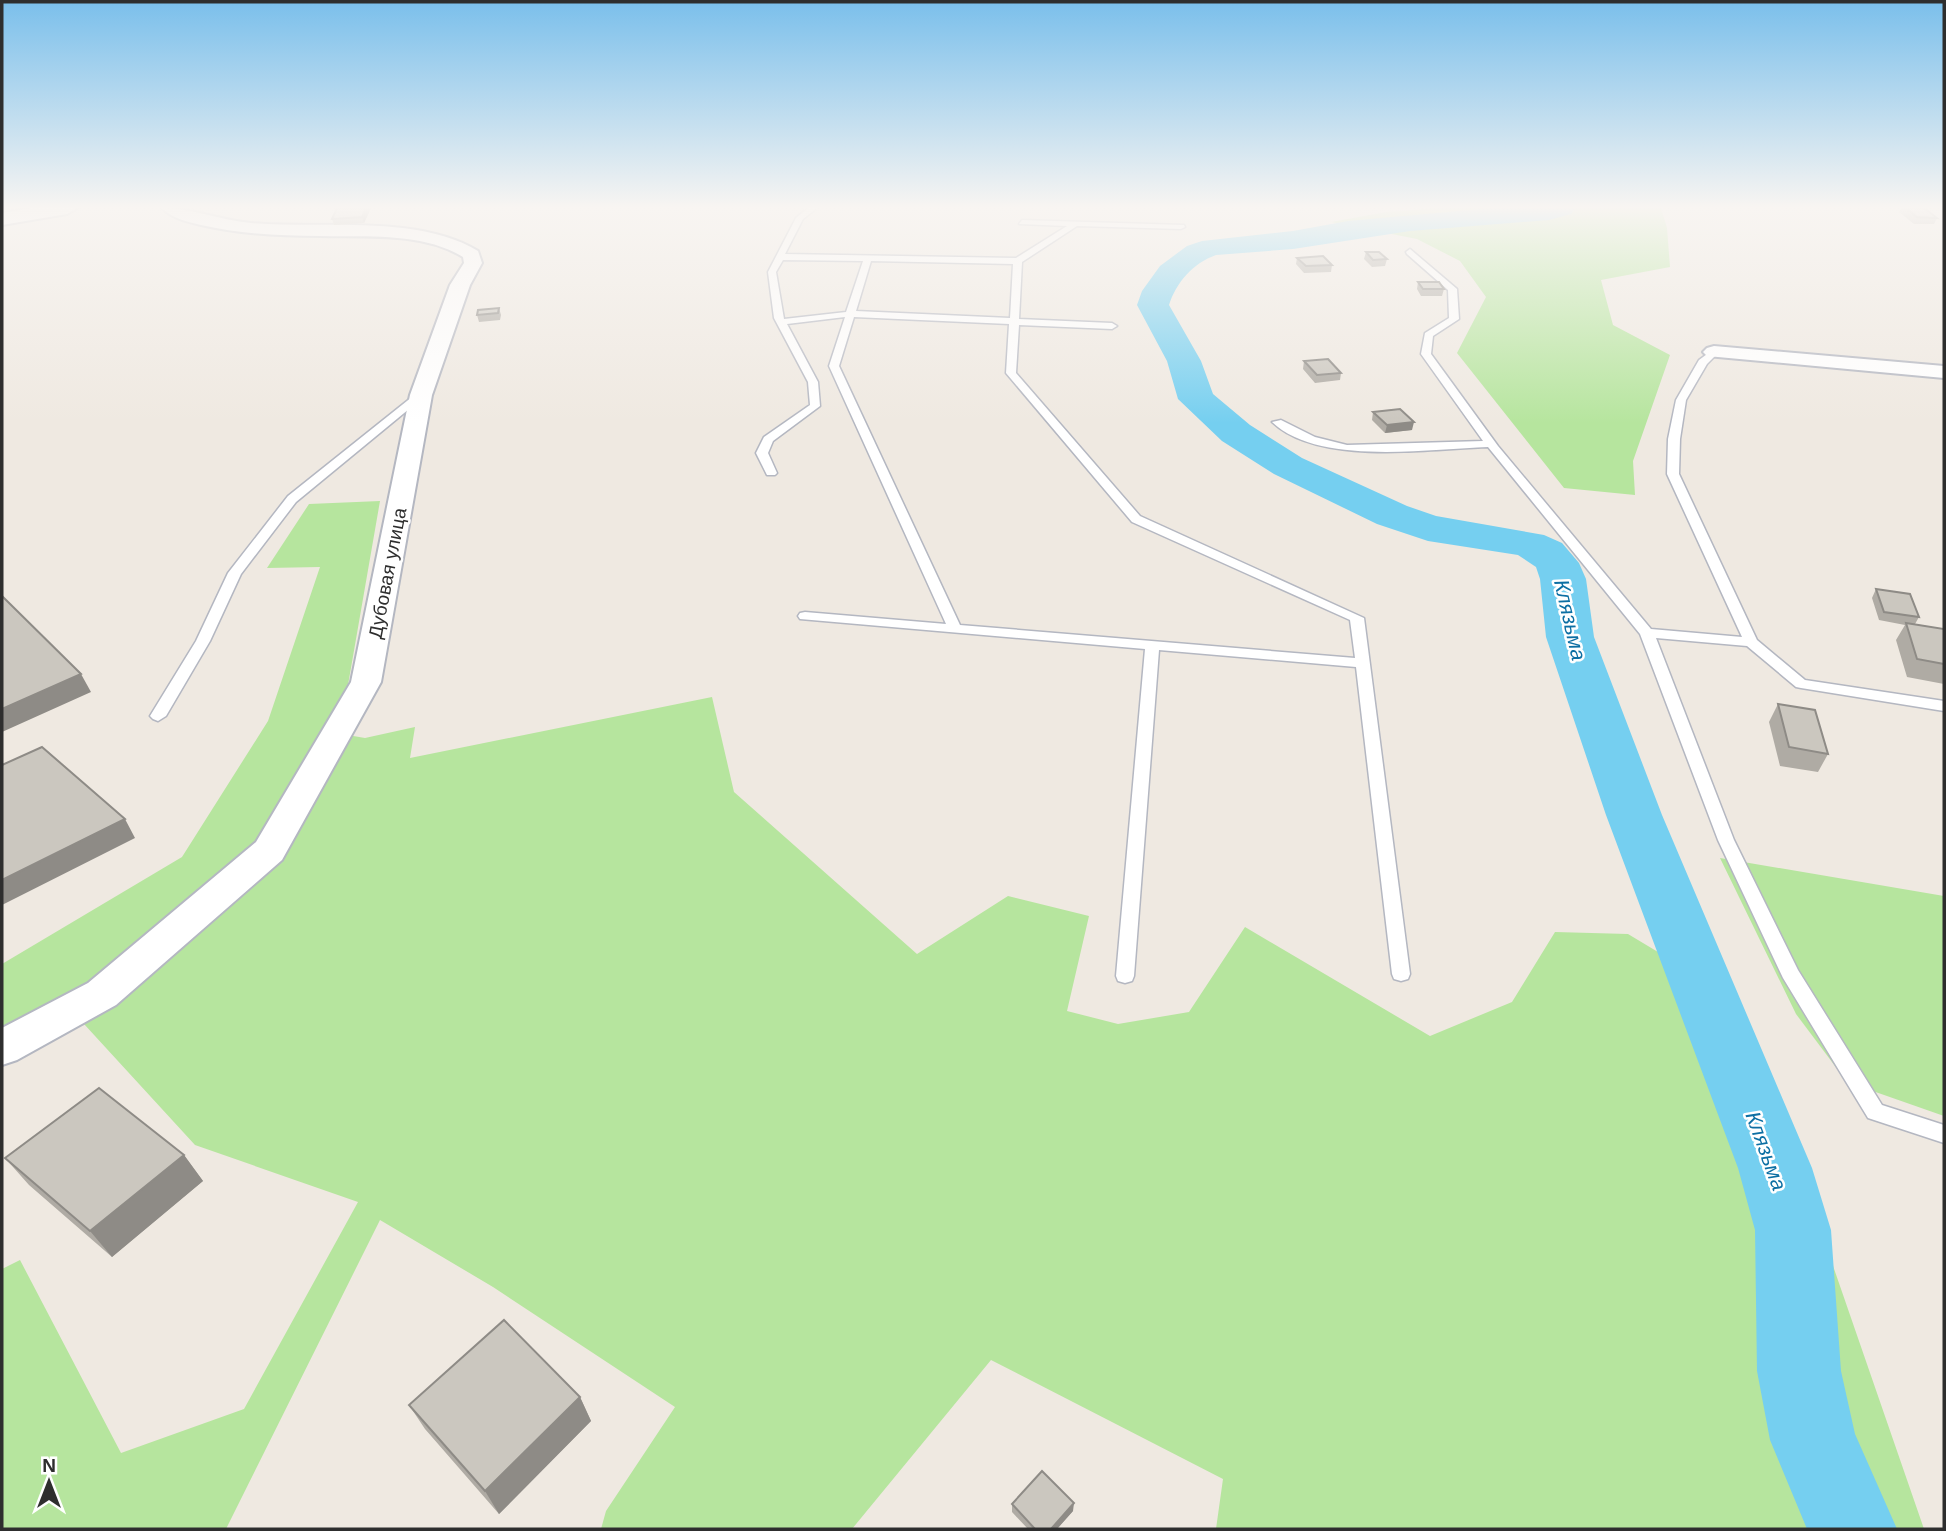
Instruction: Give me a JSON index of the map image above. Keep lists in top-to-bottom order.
{
  "streets": {
    "street": ["Дубовая улица"]
  },
  "water": ["Клязьма"],
  "north": "top"
}
